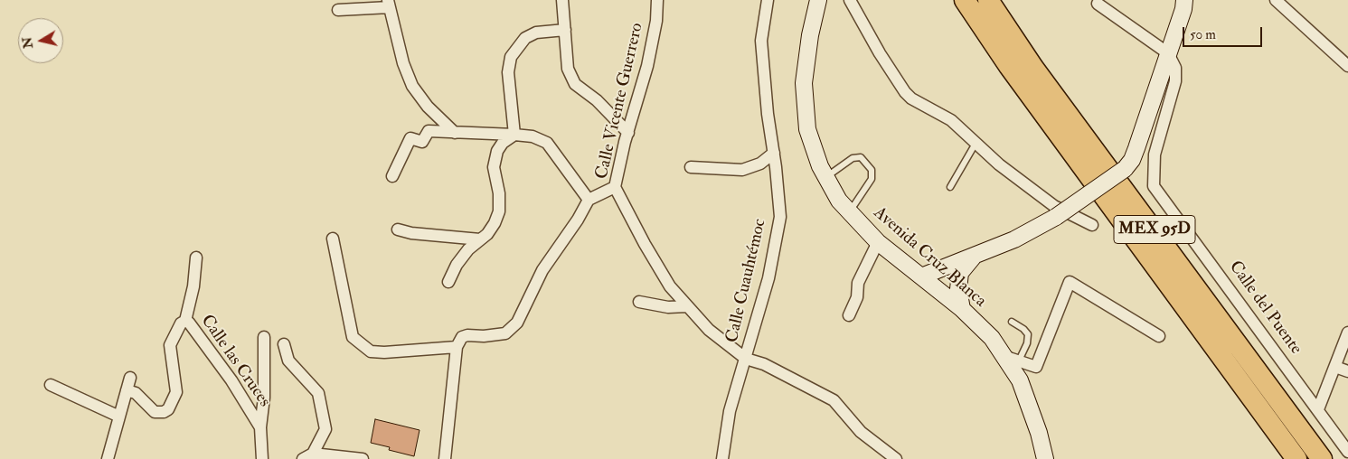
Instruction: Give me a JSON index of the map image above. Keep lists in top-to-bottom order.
{
  "streets": {
    "highway": ["MEX 95D"],
    "main road": ["Avenida Cruz Blanca"],
    "street": [
      "Calle Vicente Guerrero",
      "Calle Cuauhtémoc",
      "Calle del Puente",
      "Calle las Cruces"
    ]
  },
  "crossings": [
    ["Calle Vicente Guerrero", "Calle Cuauhtémoc"]
  ],
  "scale_bar": "50 m",
  "north": "left"
}
